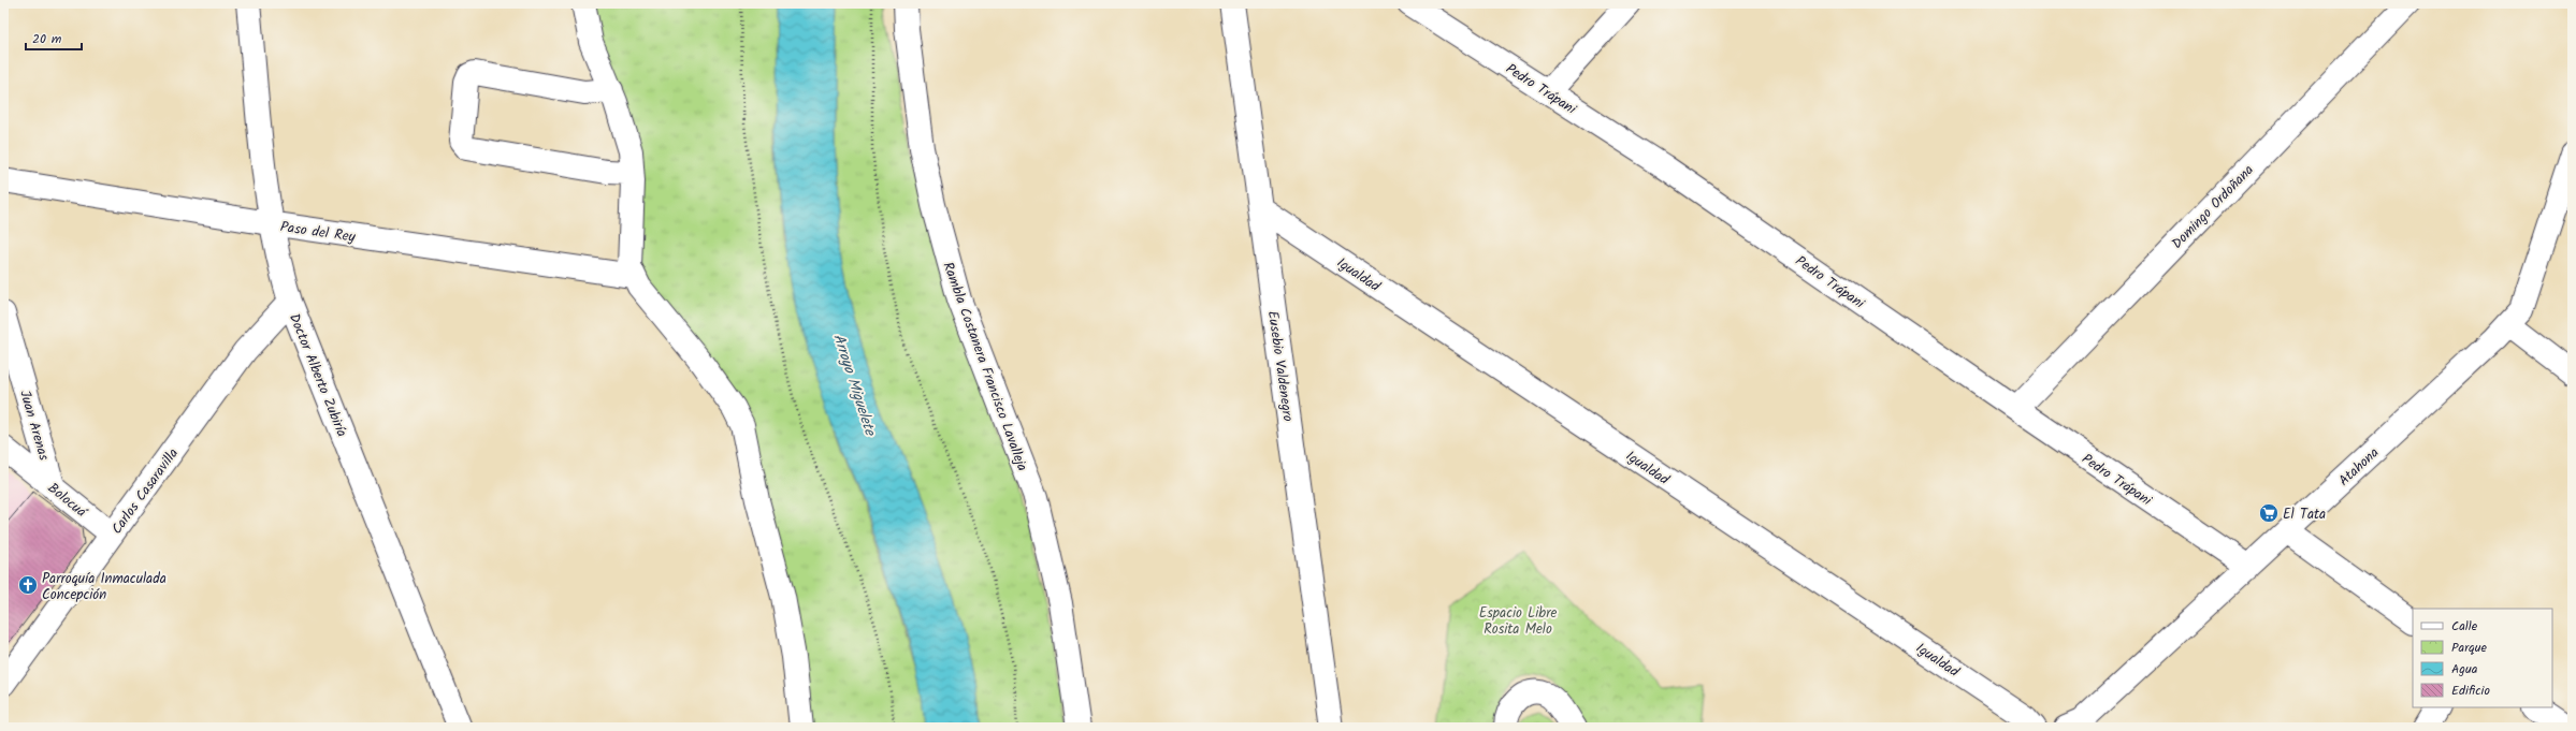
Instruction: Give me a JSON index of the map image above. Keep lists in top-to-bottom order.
{
  "streets": {
    "street": [
      "Pedro Trápani",
      "Domingo Ordoñana",
      "Paso del Rey",
      "Igualdad",
      "Rambla Costanera Francisco Lavalleja",
      "Eusebio Valdenegro",
      "Doctor Alberto Zubiría",
      "Juan Arenas",
      "Atahona",
      "Carlos Casaravilla",
      "Bolocuá"
    ]
  },
  "crossings": [
    ["Pedro Trápani", "Domingo Ordoñana"],
    ["Pedro Trápani", "Atahona"],
    ["Paso del Rey", "Doctor Alberto Zubiría"],
    ["Igualdad", "Eusebio Valdenegro"],
    ["Doctor Alberto Zubiría", "Carlos Casaravilla"],
    ["Juan Arenas", "Bolocuá"],
    ["Carlos Casaravilla", "Bolocuá"]
  ],
  "water": ["Arroyo Miguelete"],
  "parks": ["Espacio Libre Rosita Melo"],
  "places": {
    "supermarket": ["El Tata"],
    "church": ["Parroquía Inmaculada Concepción"]
  },
  "legend": [
    "Calle",
    "Parque",
    "Agua",
    "Edificio"
  ],
  "scale_bar": "20 m"
}
